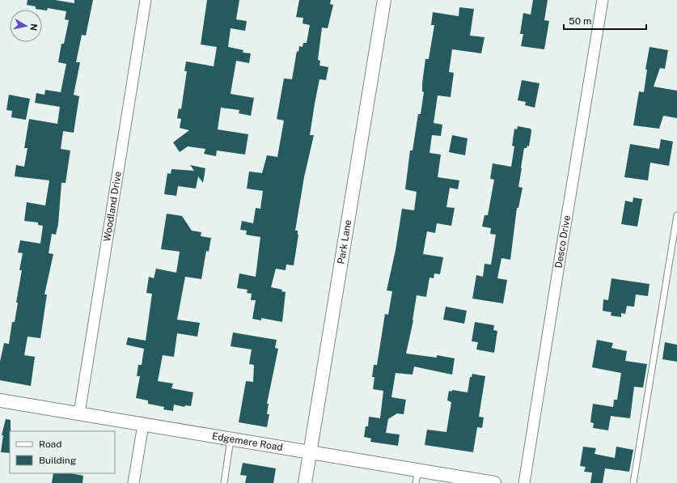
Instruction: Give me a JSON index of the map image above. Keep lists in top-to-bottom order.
{
  "streets": {
    "street": [
      "Woodland Drive",
      "Desco Drive",
      "Park Lane",
      "Edgemere Road"
    ]
  },
  "crossings": [
    ["Woodland Drive", "Edgemere Road"],
    ["Park Lane", "Edgemere Road"]
  ],
  "legend": ["Road", "Building"],
  "scale_bar": "50 m",
  "north": "right"
}
